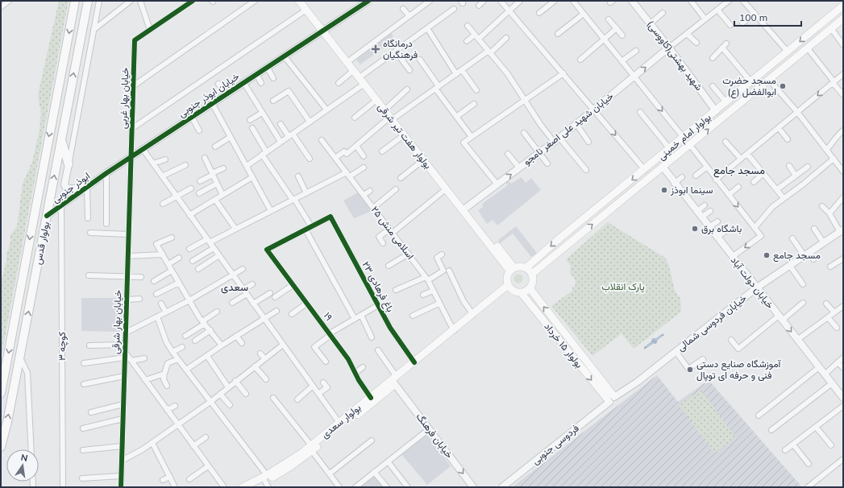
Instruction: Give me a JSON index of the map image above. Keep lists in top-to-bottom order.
{
  "streets": {
    "main road": [
      "بولوار هفت تیر شرقی",
      "بولوار امام خمینی",
      "بولوار قدس",
      "بولوار ۱۵ خرداد",
      "بولوار سعدی"
    ],
    "street": [
      "شهید بهشتی(کاووسی)",
      "خیابان ابوذر جنوبی",
      "خیابان بهار غربی",
      "خیابان شهید علی اصغر نامجو",
      "ابوذر جنوبی",
      "اسلامی منش ۲۵",
      "خیابان دولت آباد",
      "باغ فرهادی ۲۳",
      "۱۹",
      "خیابان بهار شرقی",
      "خیابان فردوسی شمالی",
      "کوچه ۳",
      "خیابان فرهنگ",
      "فردوسی جنوبی"
    ]
  },
  "crossings": [
    ["شهید بهشتی(کاووسی)", "خیابان شهید علی اصغر نامجو"],
    ["شهید بهشتی(کاووسی)", "بولوار امام خمینی"],
    ["خیابان ابوذر جنوبی", "خیابان بهار غربی"],
    ["خیابان ابوذر جنوبی", "بولوار هفت تیر شرقی"],
    ["خیابان ابوذر جنوبی", "ابوذر جنوبی"],
    ["خیابان ابوذر جنوبی", "خیابان بهار شرقی"],
    ["خیابان بهار غربی", "خیابان بهار شرقی"],
    ["خیابان شهید علی اصغر نامجو", "بولوار هفت تیر شرقی"],
    ["بولوار هفت تیر شرقی", "بولوار امام خمینی"],
    ["بولوار هفت تیر شرقی", "بولوار ۱۵ خرداد"],
    ["بولوار هفت تیر شرقی", "بولوار سعدی"],
    ["بولوار امام خمینی", "خیابان دولت آباد"],
    ["بولوار امام خمینی", "بولوار ۱۵ خرداد"],
    ["بولوار امام خمینی", "بولوار سعدی"],
    ["ابوذر جنوبی", "بولوار قدس"],
    ["ابوذر جنوبی", "کوچه ۳"],
    ["اسلامی منش ۲۵", "بولوار سعدی"],
    ["خیابان دولت آباد", "خیابان فردوسی شمالی"],
    ["باغ فرهادی ۲۳", "بولوار سعدی"],
    ["۱۹", "بولوار سعدی"],
    ["خیابان فردوسی شمالی", "بولوار ۱۵ خرداد"],
    ["خیابان فردوسی شمالی", "فردوسی جنوبی"],
    ["بولوار ۱۵ خرداد", "بولوار سعدی"],
    ["بولوار ۱۵ خرداد", "فردوسی جنوبی"],
    ["بولوار سعدی", "خیابان فرهنگ"]
  ],
  "districts": ["مسجد جامع", "سعدی"],
  "parks": ["پارک انقلاب"],
  "places": {
    "health": ["درمانگاه فرهنگیان"],
    "other": [
      "مسجد حضرت ابوالفضل (ع)",
      "سینما ابوذز",
      "باشگاه برق",
      "مسجد جامع",
      "آموزشگاه صنایع دستی فنی و حرفه ای توپال"
    ]
  },
  "scale_bar": "100 m",
  "north": "top"
}
